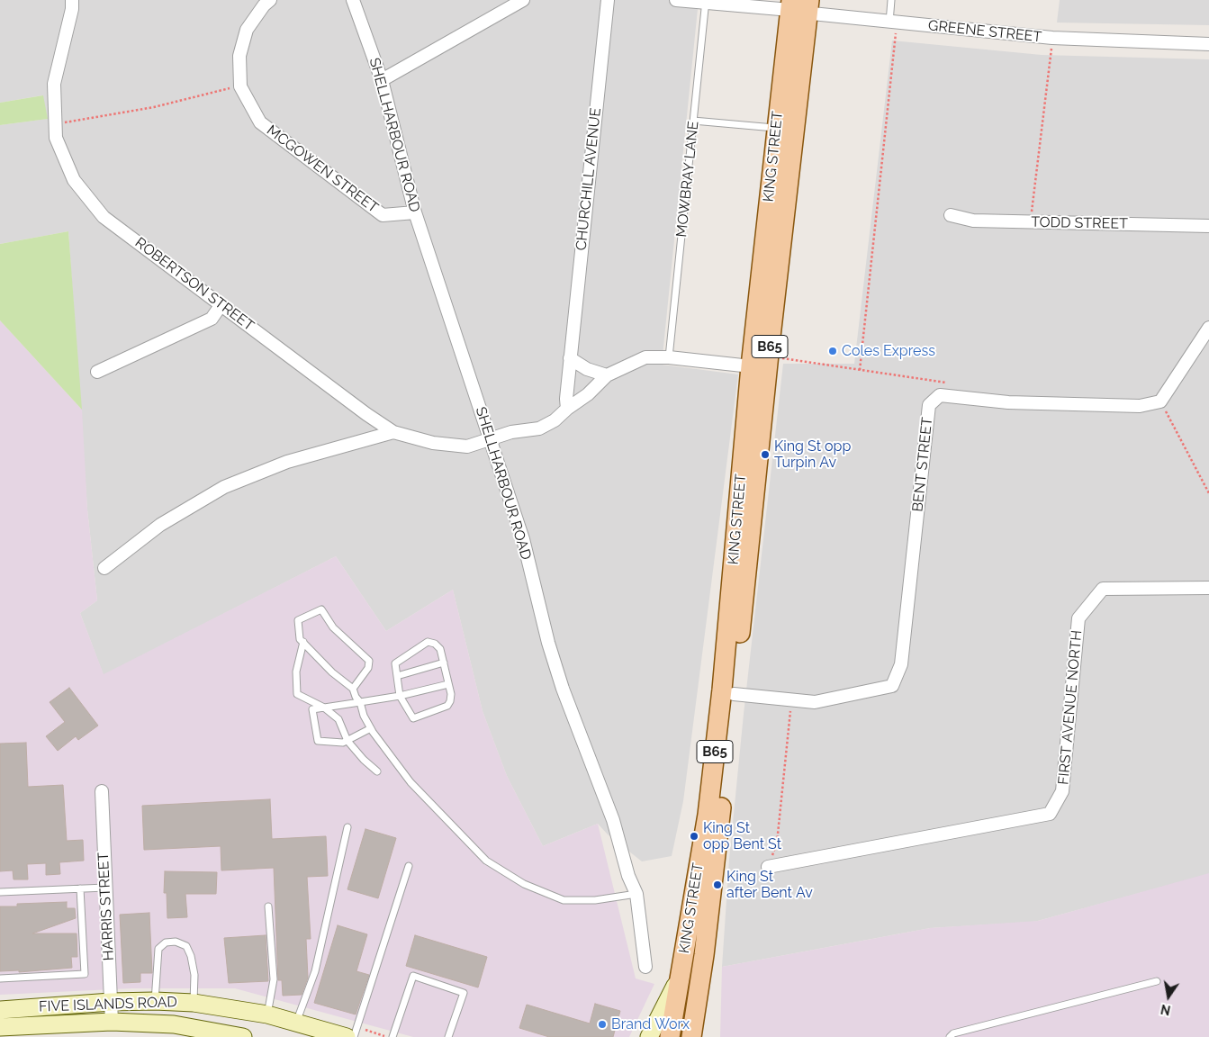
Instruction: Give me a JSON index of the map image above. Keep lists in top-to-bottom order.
{
  "streets": {
    "main road": ["KING STREET", "B65", "FIVE ISLANDS ROAD"],
    "street": [
      "GREENE STREET",
      "SHELLHARBOUR ROAD",
      "MCGOWEN STREET",
      "CHURCHILL AVENUE",
      "TODD STREET",
      "ROBERTSON STREET",
      "BENT STREET",
      "FIRST AVENUE NORTH",
      "HARRIS STREET"
    ],
    "lane": ["MOWBRAY LANE"]
  },
  "crossings": [
    ["GREENE STREET", "KING STREET"],
    ["GREENE STREET", "MOWBRAY LANE"],
    ["SHELLHARBOUR ROAD", "MCGOWEN STREET"],
    ["SHELLHARBOUR ROAD", "ROBERTSON STREET"],
    ["KING STREET", "BENT STREET"],
    ["CHURCHILL AVENUE", "ROBERTSON STREET"],
    ["HARRIS STREET", "FIVE ISLANDS ROAD"]
  ],
  "places": [
    "Coles Express",
    "King St opp Turpin Av",
    "King St opp Bent St",
    "King St after Bent Av",
    "Brand Worx"
  ],
  "north": "bottom"
}
